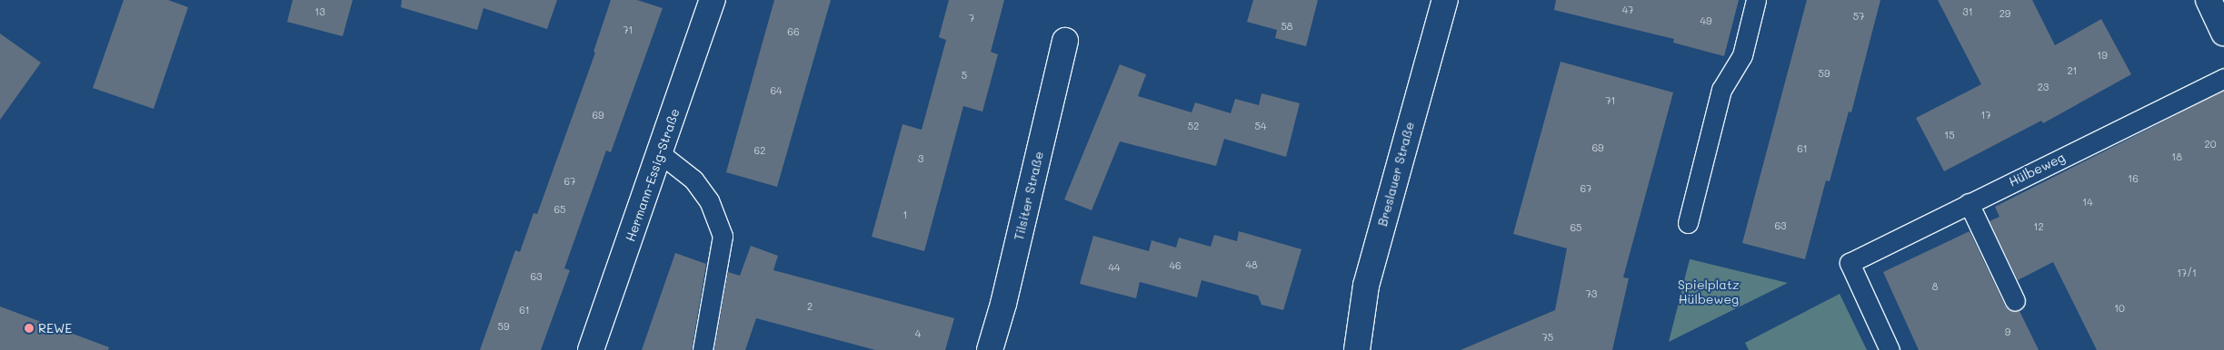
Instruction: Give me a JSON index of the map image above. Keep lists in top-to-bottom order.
{
  "streets": {
    "street": ["Breslauer Straße", "Hermann-Essig-Straße", "Tilsiter Straße"],
    "lane": ["Hülbeweg"]
  },
  "parks": ["Spielplatz Hülbeweg"],
  "places": ["REWE"],
  "house_numbers": [
    "47",
    "13",
    "31",
    "29",
    "57",
    "7",
    "49",
    "58",
    "71",
    "66",
    "19",
    "21",
    "59",
    "5",
    "23",
    "64",
    "71",
    "69",
    "17",
    "52",
    "54",
    "15",
    "20",
    "69",
    "61",
    "62",
    "18",
    "3",
    "16",
    "67",
    "67",
    "14",
    "65",
    "1",
    "63",
    "12",
    "65",
    "48",
    "46",
    "44",
    "17/1",
    "63",
    "8",
    "73",
    "2",
    "10",
    "61",
    "59",
    "9",
    "4",
    "75"
  ]
}
